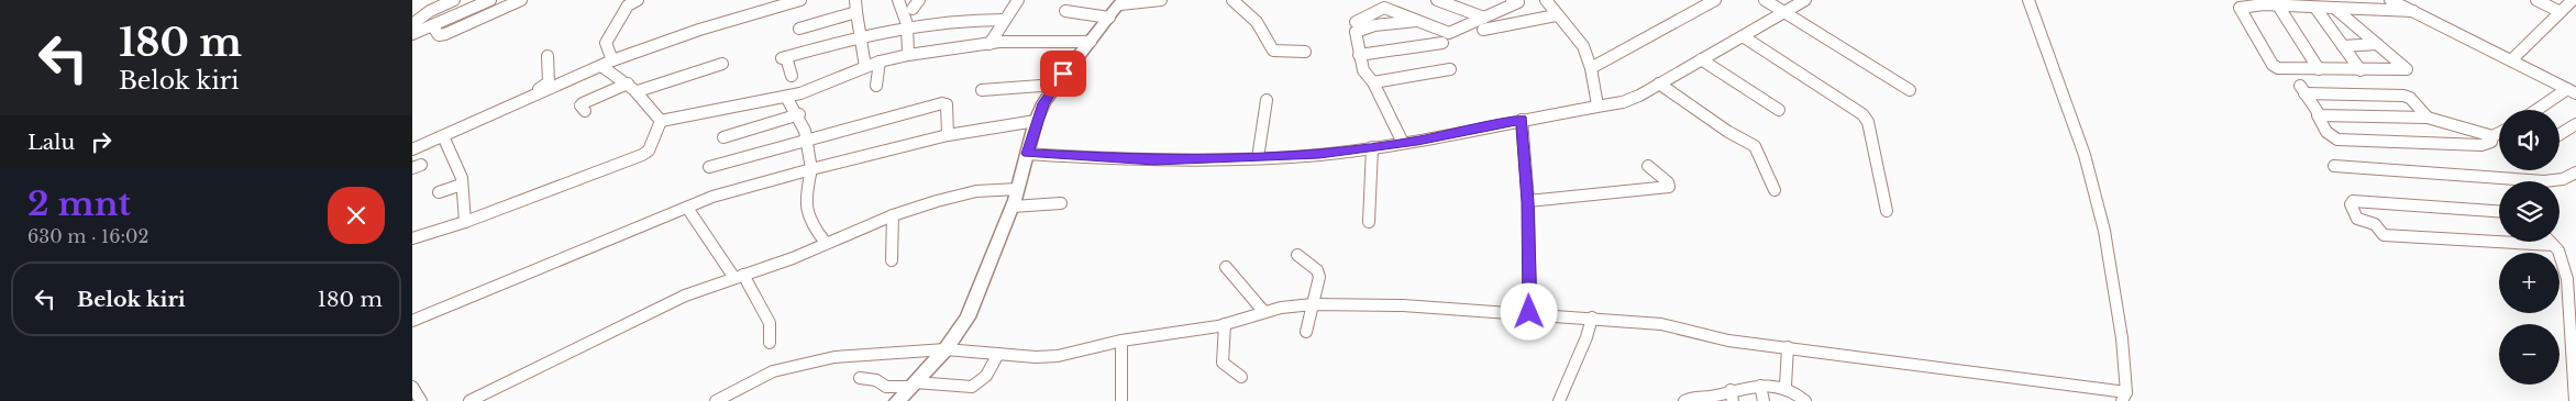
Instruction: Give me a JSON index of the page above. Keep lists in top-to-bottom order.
{
  "page": {
    "turn": ["180 m", "Belok kiri"],
    "map_buttons": ["+", "−"],
    "then": "Lalu",
    "heading": ["2 mnt", "630 m · 16:02"],
    "list": [
      {
        "name": "Belok kiri",
        "value": "180 m"
      }
    ]
  }
}
